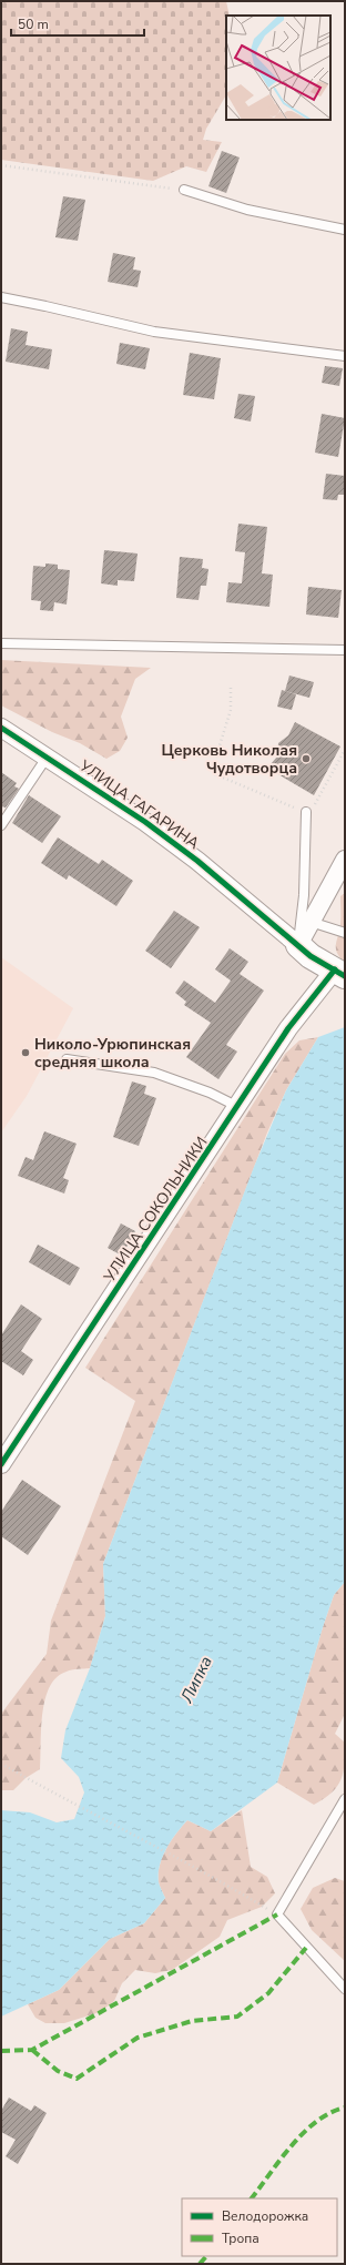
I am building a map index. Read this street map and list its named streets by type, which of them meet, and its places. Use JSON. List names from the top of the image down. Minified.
{"streets":{"street":["УЛИЦА ГАГАРИНА","УЛИЦА СОКОЛЬНИКИ"]},"water":["Липка"],"places":["Церковь Николая Чудотворца","Николо-Урюпинская средняя школа"],"legend":["Велодорожка","Тропа"],"scale_bar":"50 m"}
